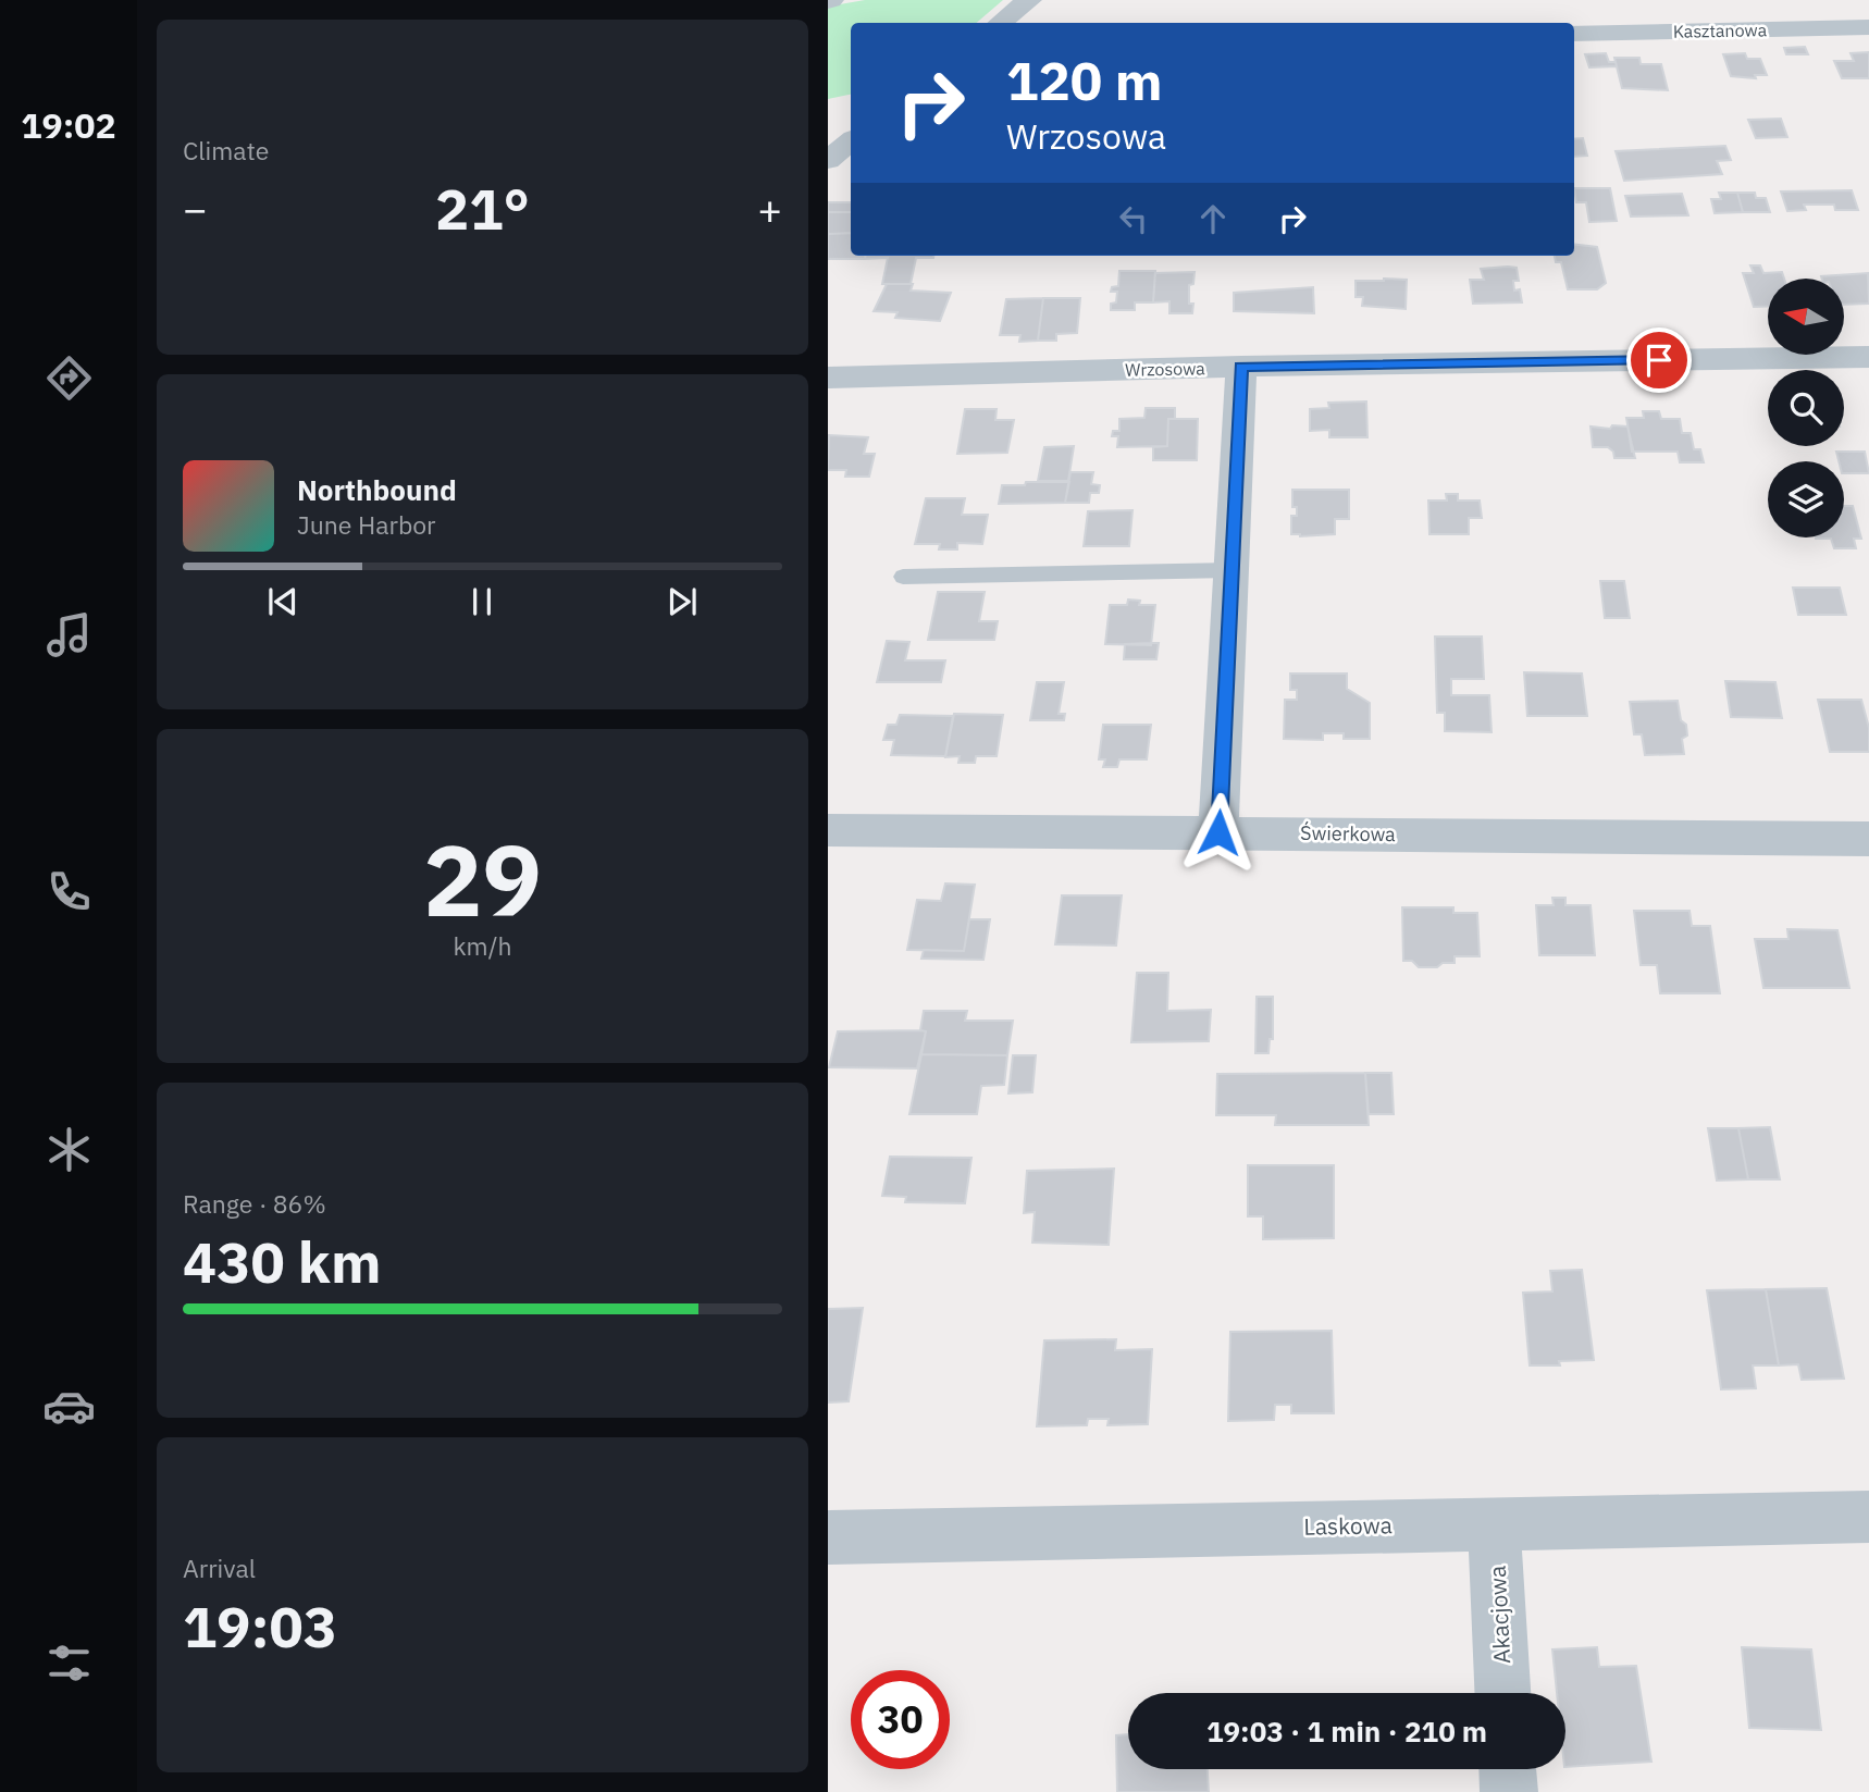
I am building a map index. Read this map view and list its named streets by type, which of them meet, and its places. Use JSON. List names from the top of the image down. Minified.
{"streets":{"street":["Kasztanowa","Wrzosowa","Świerkowa","Laskowa","Akacjowa"]},"crossings":[["Laskowa","Akacjowa"]],"north":"left","page":{"tabs":"19:02","tile":["Climate",["29","km/h"],["Range · 86%","430 km"],["Arrival","19:03"]],"turn":["120 m","Wrzosowa"],"heat":["−","21°","+"],"song":["Northbound","June Harbor"],"limit":"30","trip":"19:03 · 1 min · 210 m"}}
